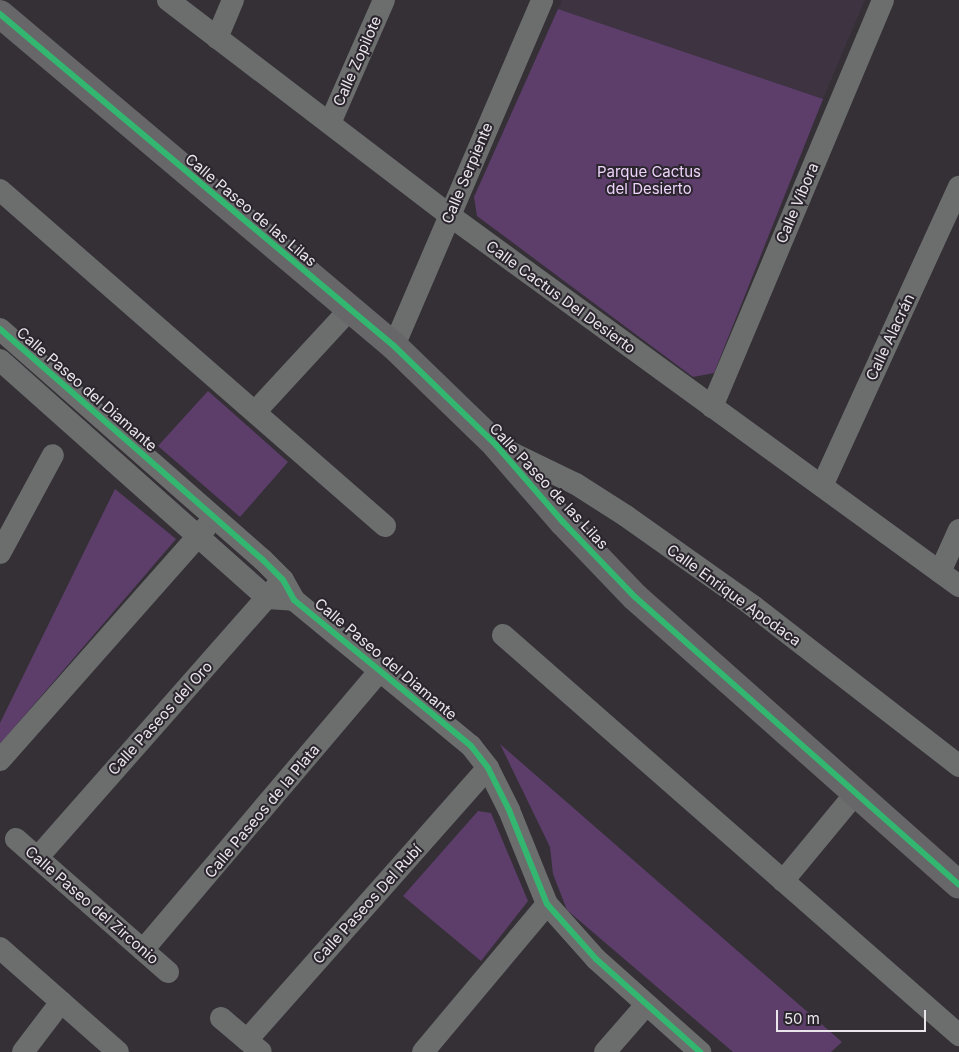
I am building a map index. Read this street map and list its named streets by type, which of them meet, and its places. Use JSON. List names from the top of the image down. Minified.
{"streets":{"street":["Calle Zopilote","Calle Serpiente","Calle Víbora","Calle Paseo de las Lilas","Calle Cactus Del Desierto","Calle Alacrán","Calle Paseo del Diamante","Calle Enrique Apodaca","Calle Paseos del Oro","Calle Paseos de la Plata","Calle Paseos Del Rubí","Calle Paseo del Zirconio"]},"crossings":[["Calle Zopilote","Calle Cactus Del Desierto"],["Calle Serpiente","Calle Paseo de las Lilas"],["Calle Serpiente","Calle Cactus Del Desierto"],["Calle Víbora","Calle Cactus Del Desierto"],["Calle Paseo de las Lilas","Calle Enrique Apodaca"],["Calle Cactus Del Desierto","Calle Alacrán"],["Calle Paseo del Diamante","Calle Paseos del Oro"],["Calle Paseo del Diamante","Calle Paseos de la Plata"],["Calle Paseo del Diamante","Calle Paseos Del Rubí"],["Calle Paseos del Oro","Calle Paseo del Zirconio"],["Calle Paseos de la Plata","Calle Paseo del Zirconio"]],"parks":["Parque Cactus del Desierto"],"scale_bar":"50 m"}
